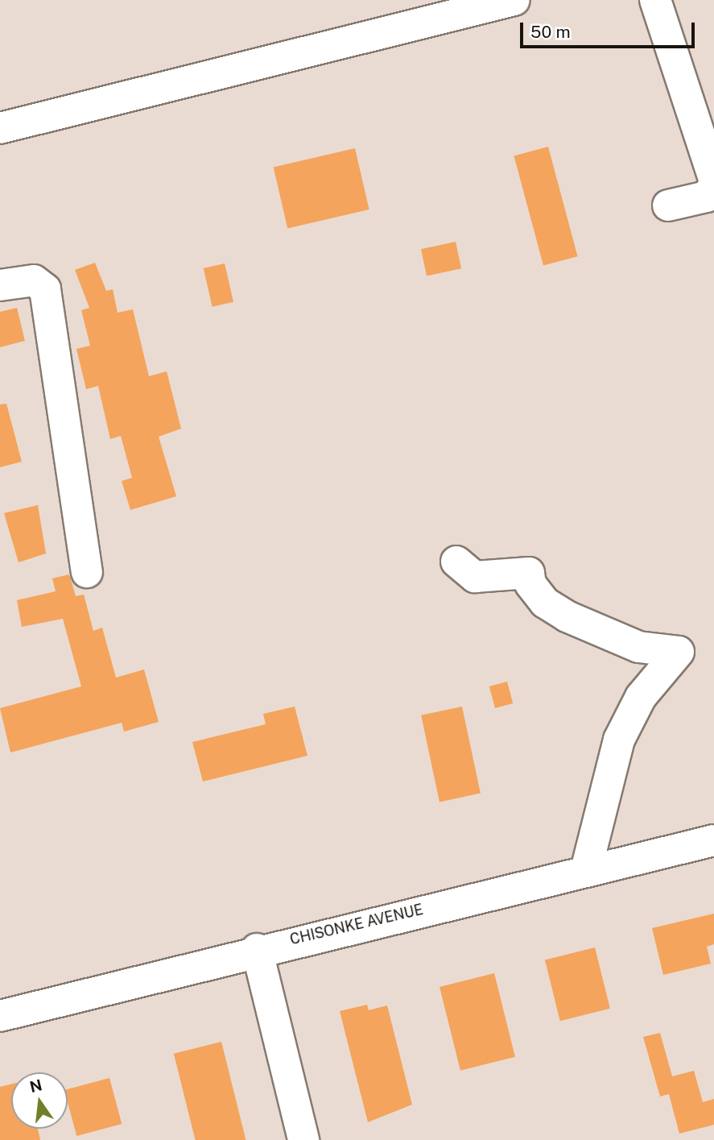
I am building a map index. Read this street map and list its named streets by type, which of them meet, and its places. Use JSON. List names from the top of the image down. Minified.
{"streets":{"street":["CHISONKE AVENUE"]},"scale_bar":"50 m","north":"top"}
